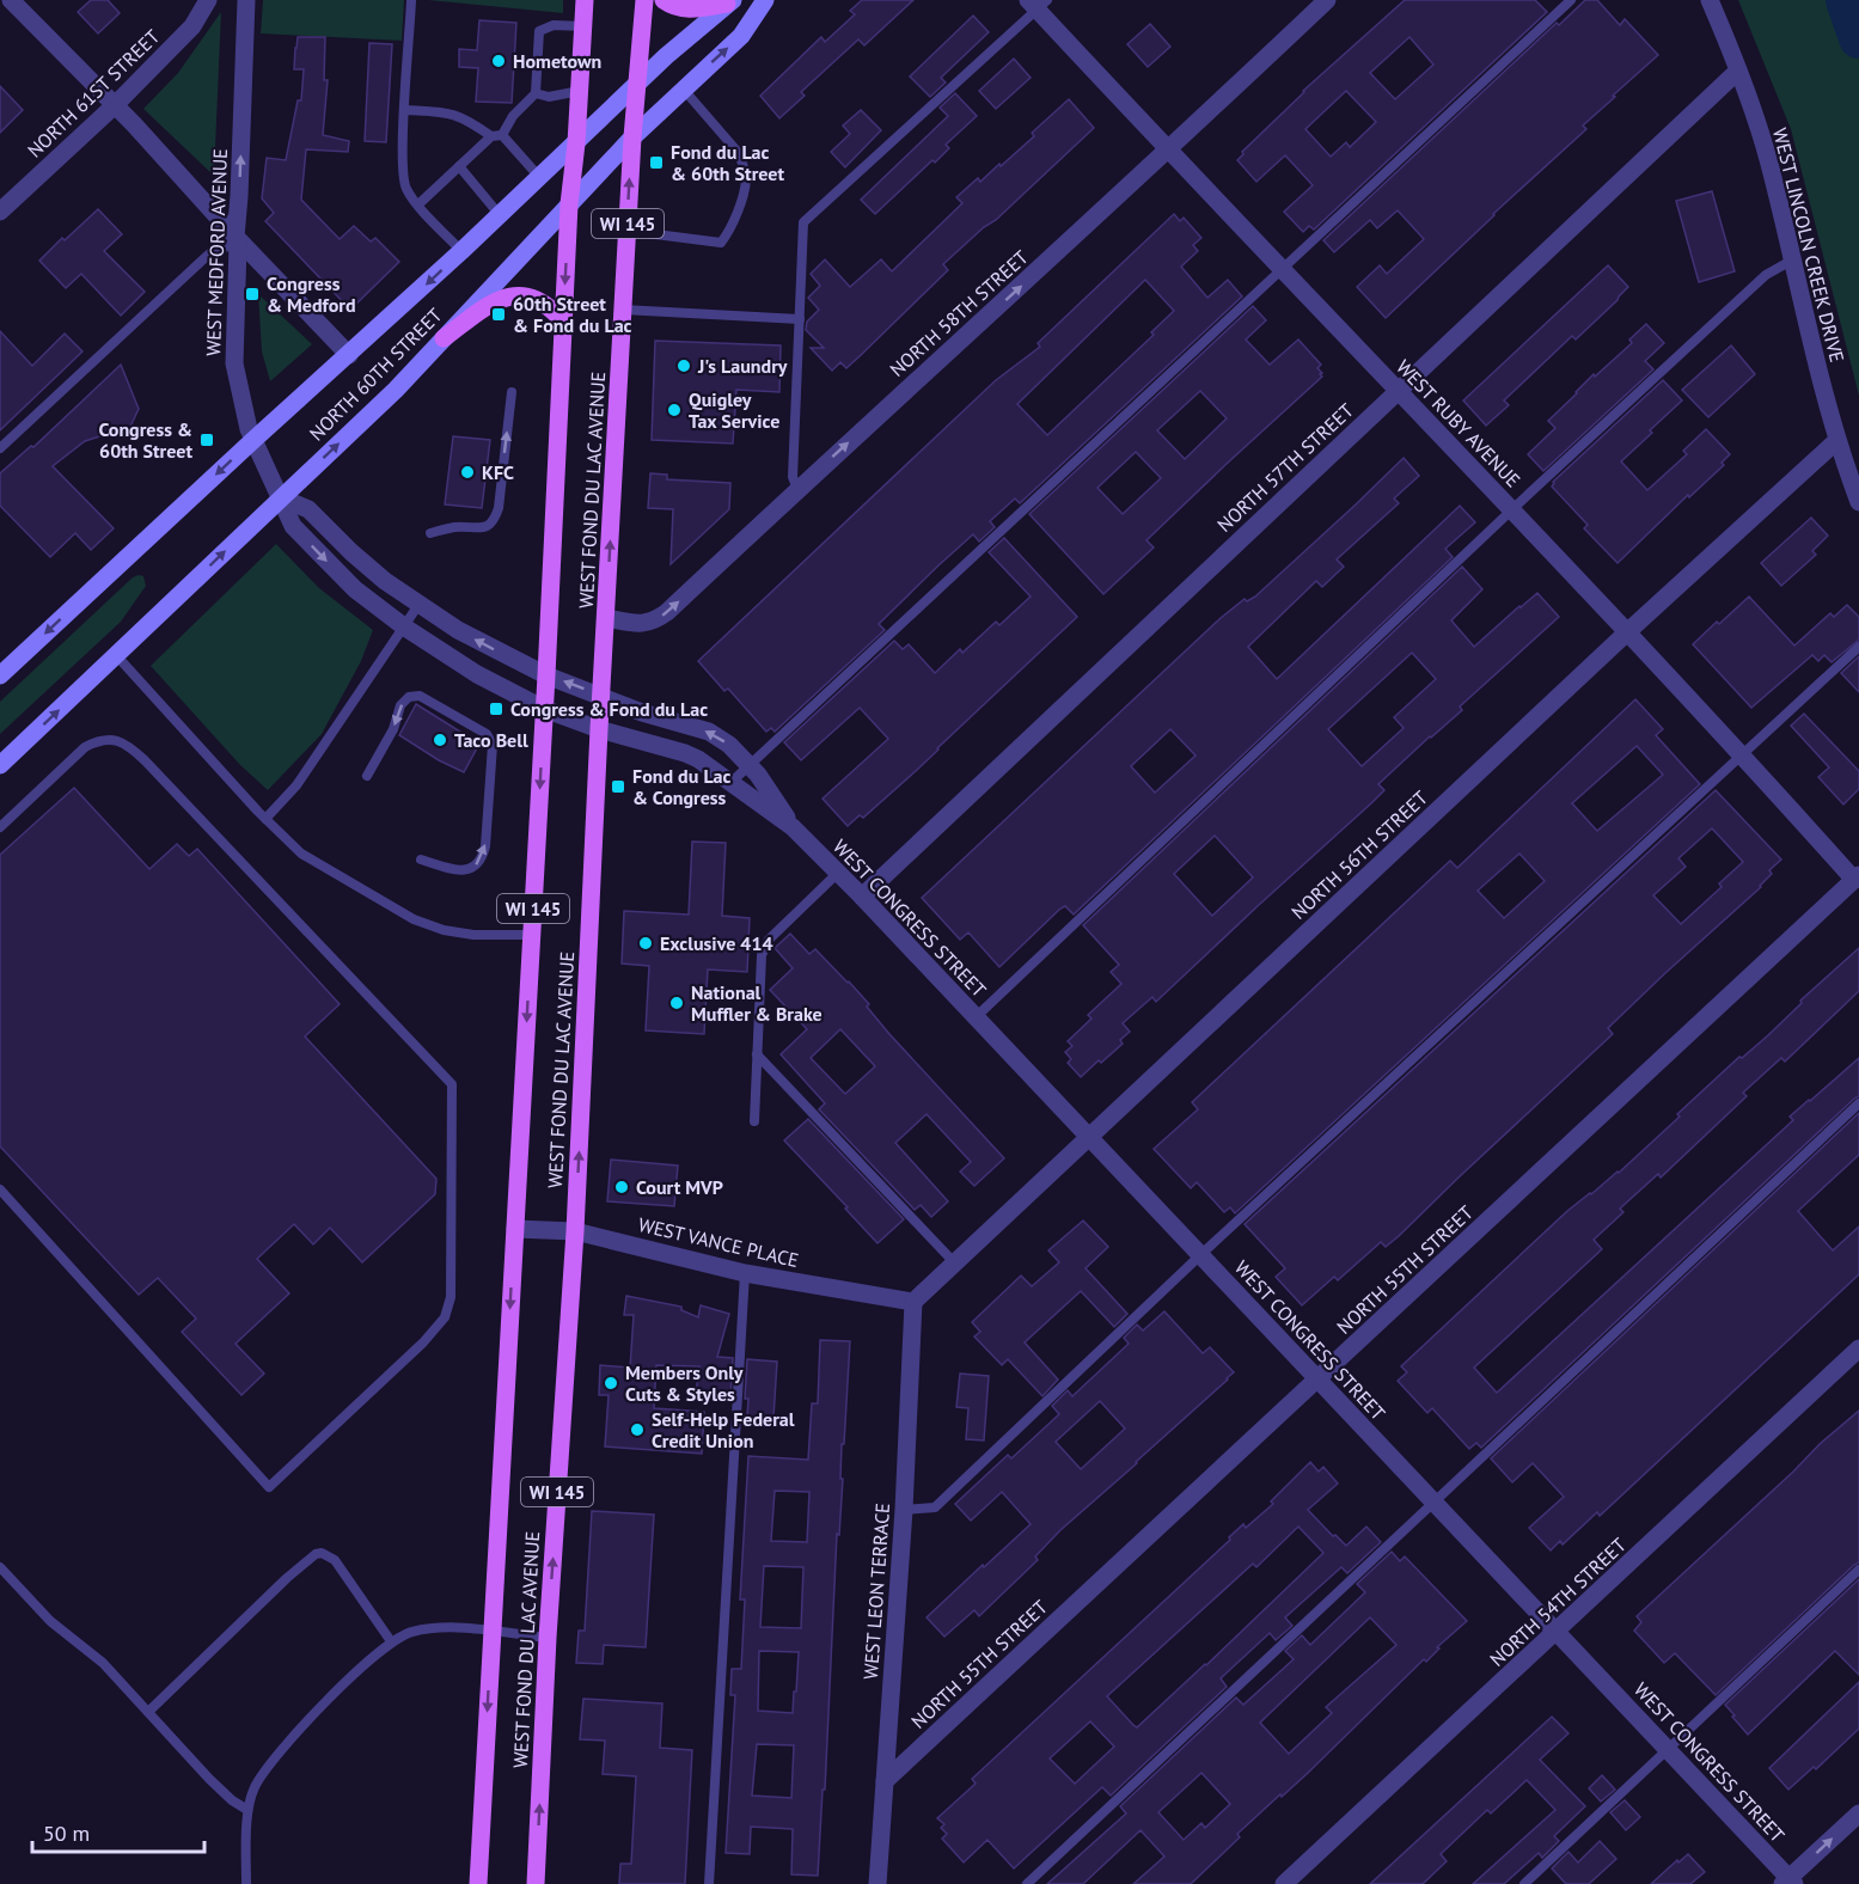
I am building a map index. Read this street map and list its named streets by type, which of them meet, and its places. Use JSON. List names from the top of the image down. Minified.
{"streets":{"main road":["WI 145","NORTH 60TH STREET","WEST FOND DU LAC AVENUE"],"street":["NORTH 61ST STREET","WEST LINCOLN CREEK DRIVE","WEST MEDFORD AVENUE","NORTH 58TH STREET","WEST RUBY AVENUE","NORTH 57TH STREET","NORTH 56TH STREET","WEST CONGRESS STREET","WEST VANCE PLACE","NORTH 55TH STREET","WEST LEON TERRACE","NORTH 54TH STREET"]},"crossings":[["WEST LINCOLN CREEK DRIVE","NORTH 57TH STREET"],["WEST LINCOLN CREEK DRIVE","NORTH 56TH STREET"],["WEST MEDFORD AVENUE","NORTH 60TH STREET"],["WEST MEDFORD AVENUE","WEST CONGRESS STREET"],["NORTH 58TH STREET","WEST RUBY AVENUE"],["NORTH 58TH STREET","WEST FOND DU LAC AVENUE"],["NORTH 60TH STREET","WEST FOND DU LAC AVENUE"],["NORTH 60TH STREET","WEST CONGRESS STREET"],["WEST RUBY AVENUE","NORTH 57TH STREET"],["WEST RUBY AVENUE","NORTH 56TH STREET"],["WEST RUBY AVENUE","NORTH 55TH STREET"],["NORTH 57TH STREET","WEST CONGRESS STREET"],["WEST FOND DU LAC AVENUE","WEST CONGRESS STREET"],["WEST FOND DU LAC AVENUE","WEST VANCE PLACE"],["NORTH 56TH STREET","WEST CONGRESS STREET"],["NORTH 56TH STREET","WEST VANCE PLACE"],["NORTH 56TH STREET","WEST LEON TERRACE"],["WEST CONGRESS STREET","NORTH 55TH STREET"],["WEST CONGRESS STREET","NORTH 54TH STREET"],["WEST VANCE PLACE","WEST LEON TERRACE"],["NORTH 55TH STREET","WEST LEON TERRACE"]],"one_way":["WEST MEDFORD AVENUE","NORTH 58TH STREET"],"places":{"other":["Hometown","J's Laundry","Quigley Tax Service","KFC","Taco Bell","Exclusive 414","National Muffler & Brake","Court MVP","Members Only Cuts & Styles","Self-Help Federal Credit Union"],"transit":["Fond du Lac & 60th Street","Congress & Medford","60th Street & Fond du Lac","Congress & 60th Street","Congress & Fond du Lac","Fond du Lac & Congress"]},"scale_bar":"50 m"}
